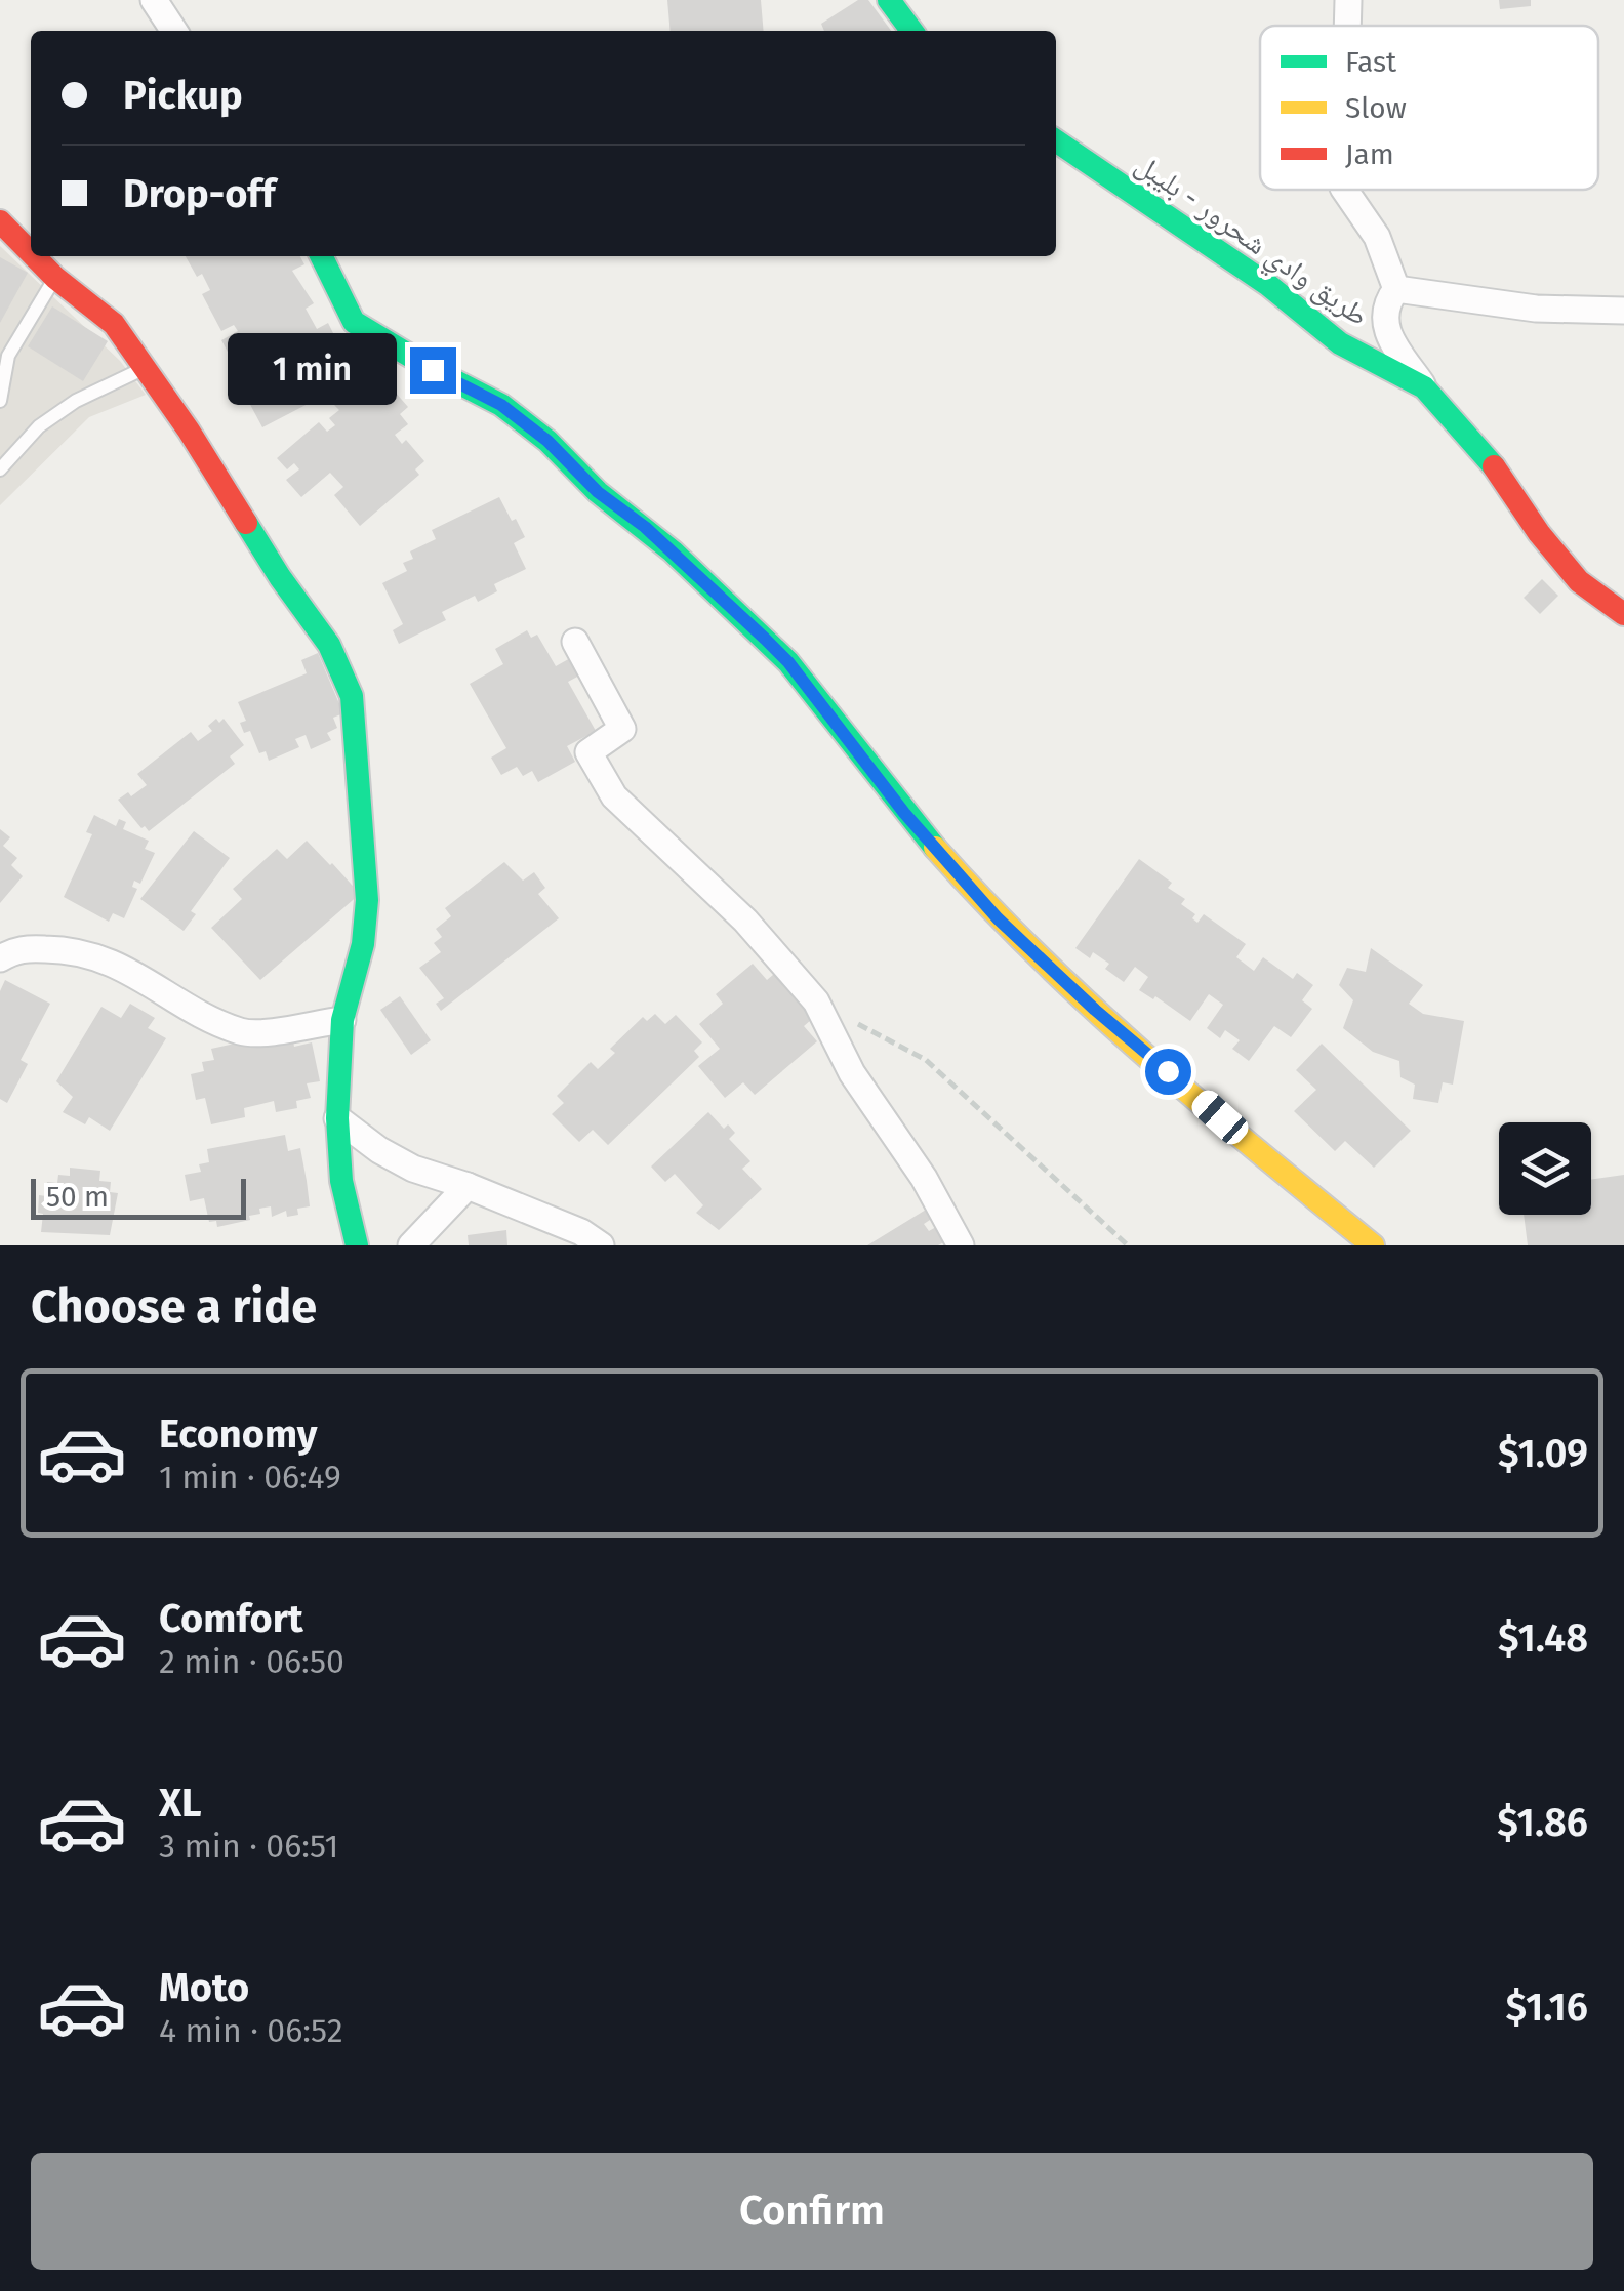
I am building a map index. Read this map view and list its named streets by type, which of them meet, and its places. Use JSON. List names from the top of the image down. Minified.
{"streets":{"street":["طريق وادي شحرور - بليبل"]},"legend":["Fast","Slow","Jam"],"scale_bar":"50 m","page":{"banner":["Pickup","Drop-off"],"bubble":"1 min","scale":"50 m","heading":"Choose a ride","list":[{"name":"Economy","note":"1 min · 06:49","value":"$1.09"},{"name":"Comfort","note":"2 min · 06:50","value":"$1.48"},{"name":"XL","note":"3 min · 06:51","value":"$1.86"},{"name":"Moto","note":"4 min · 06:52","value":"$1.16"}],"buttons":"Confirm"}}
